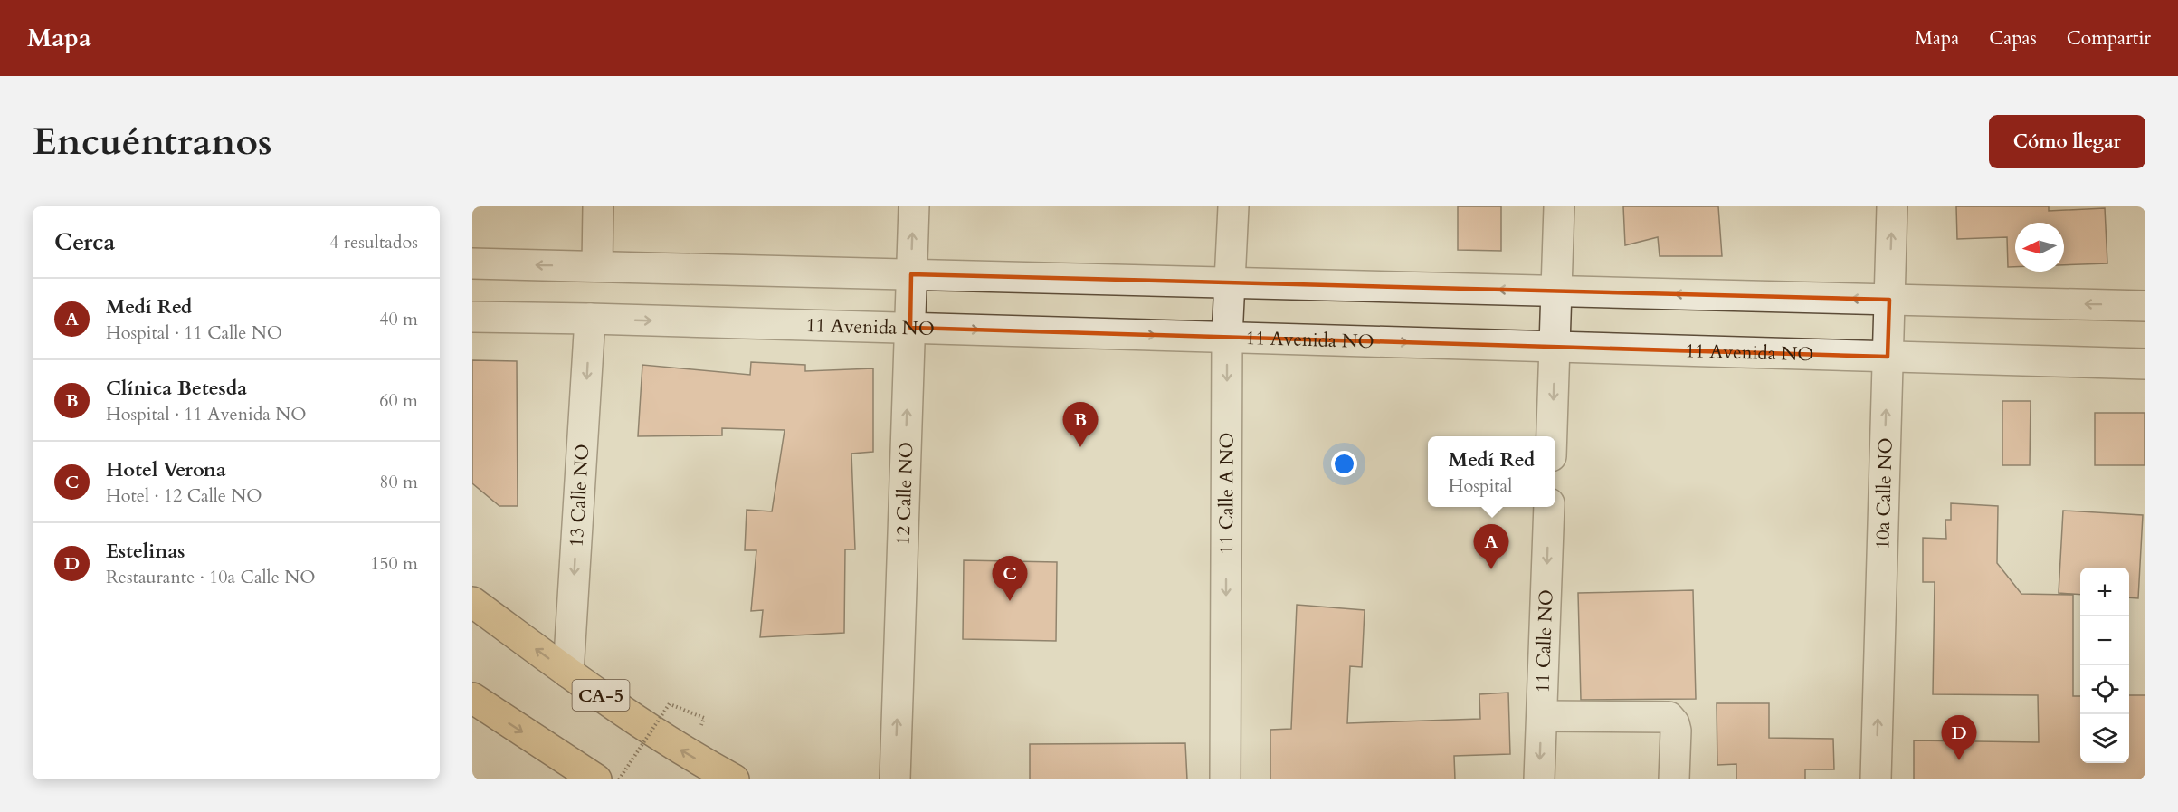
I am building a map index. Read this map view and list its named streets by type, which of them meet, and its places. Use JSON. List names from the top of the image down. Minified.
{"streets":{"highway":["CA-5"],"street":["11 Avenida NO","11 Calle A NO","12 Calle NO","10a Calle NO","13 Calle NO","11 Calle NO"]},"crossings":[["11 Avenida NO","11 Calle A NO"],["11 Avenida NO","12 Calle NO"],["11 Avenida NO","10a Calle NO"],["11 Avenida NO","13 Calle NO"],["13 Calle NO","CA-5"]],"one_way":["11 Calle A NO","12 Calle NO","10a Calle NO","13 Calle NO","11 Calle NO"],"north":"left","page":{"header":"Mapa","nav":["Mapa","Capas","Compartir"],"buttons":"Cómo llegar","title":"Encuéntranos","heading":["Cerca","4 resultados"],"list":[{"mark":"A","name":"Medí Red","note":"Hospital · 11 Calle NO","value":"40 m"},{"mark":"B","name":"Clínica Betesda","note":"Hospital · 11 Avenida NO","value":"60 m"},{"mark":"C","name":"Hotel Verona","note":"Hotel · 12 Calle NO","value":"80 m"},{"mark":"D","name":"Estelinas","note":"Restaurante · 10a Calle NO","value":"150 m"}],"pins":["B","A","C","D"],"popup":["Medí Red","Hospital"],"map_buttons":["+","−"]}}
